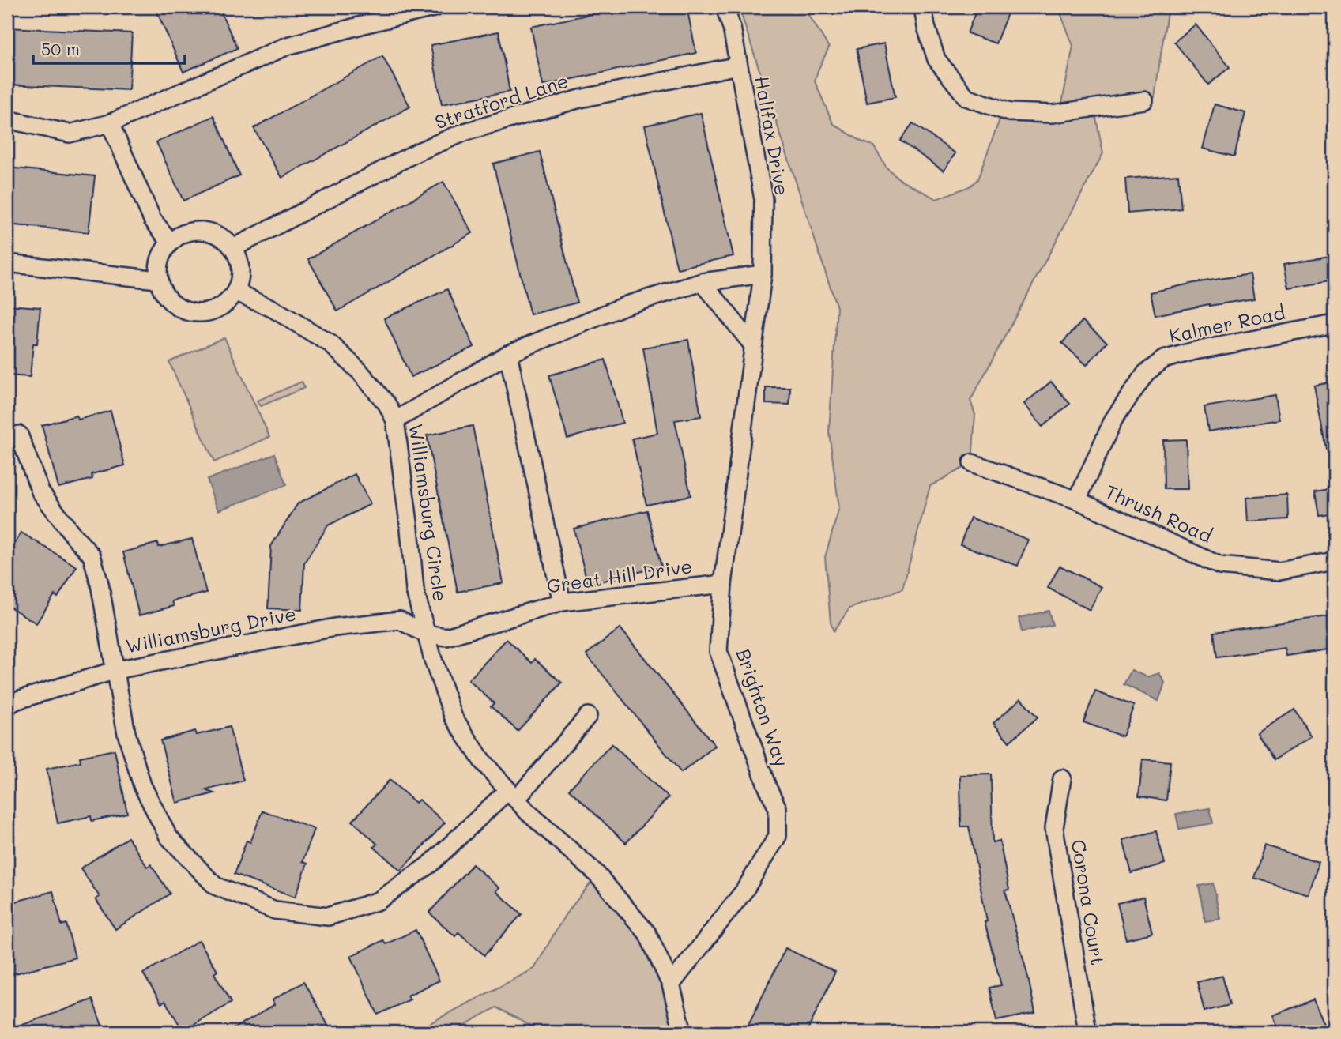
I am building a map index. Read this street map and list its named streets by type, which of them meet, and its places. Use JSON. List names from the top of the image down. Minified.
{"streets":{"street":["Stratford Lane","Halifax Drive","Kalmer Road","Williamsburg Circle","Thrush Road","Great Hill Drive","Williamsburg Drive","Brighton Way","Corona Court"]},"crossings":[["Stratford Lane","Halifax Drive"],["Stratford Lane","Williamsburg Circle"],["Halifax Drive","Brighton Way"],["Kalmer Road","Thrush Road"],["Williamsburg Circle","Great Hill Drive"],["Williamsburg Circle","Williamsburg Drive"],["Williamsburg Circle","Brighton Way"],["Great Hill Drive","Williamsburg Drive"],["Great Hill Drive","Brighton Way"]],"scale_bar":"50 m"}
